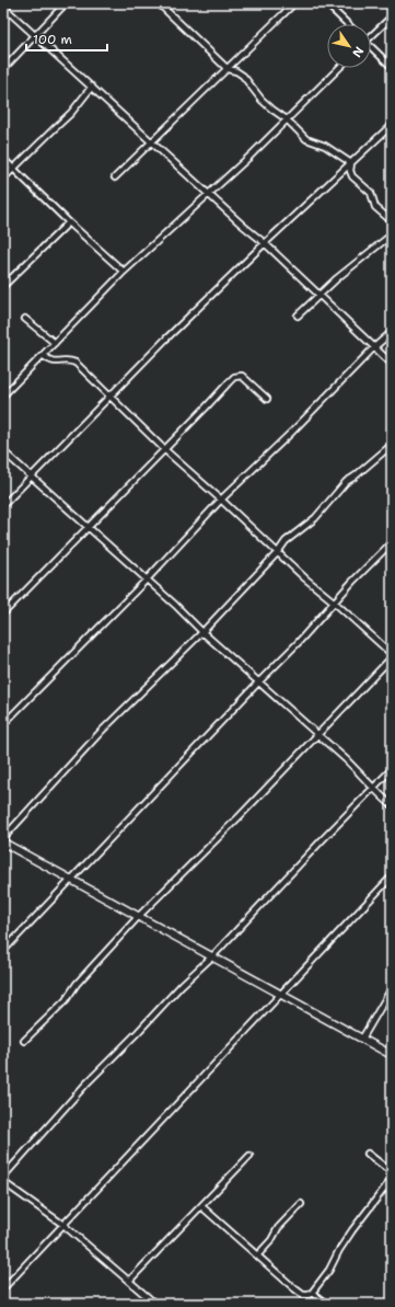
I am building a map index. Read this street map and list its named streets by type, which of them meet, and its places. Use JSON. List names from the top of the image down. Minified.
{"scale_bar":"100 m","north":"bottom right"}
